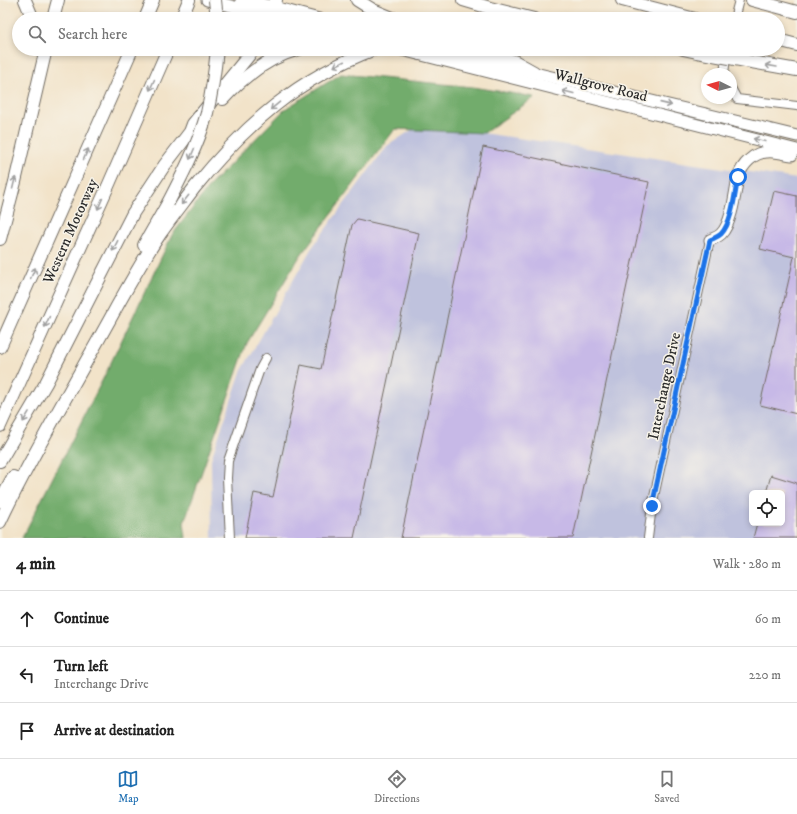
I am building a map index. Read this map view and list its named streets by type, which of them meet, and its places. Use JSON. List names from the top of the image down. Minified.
{"streets":{"highway":["Western Motorway"],"main road":["Wallgrove Road"],"street":["Interchange Drive"]},"north":"left","page":{"search":"Search here","heading":["4 min","Walk · 280 m"],"list":[["Continue","60 m"],["Turn left","Interchange Drive","220 m"],"Arrive at destination"],"nav":["Map","Directions","Saved"]}}
